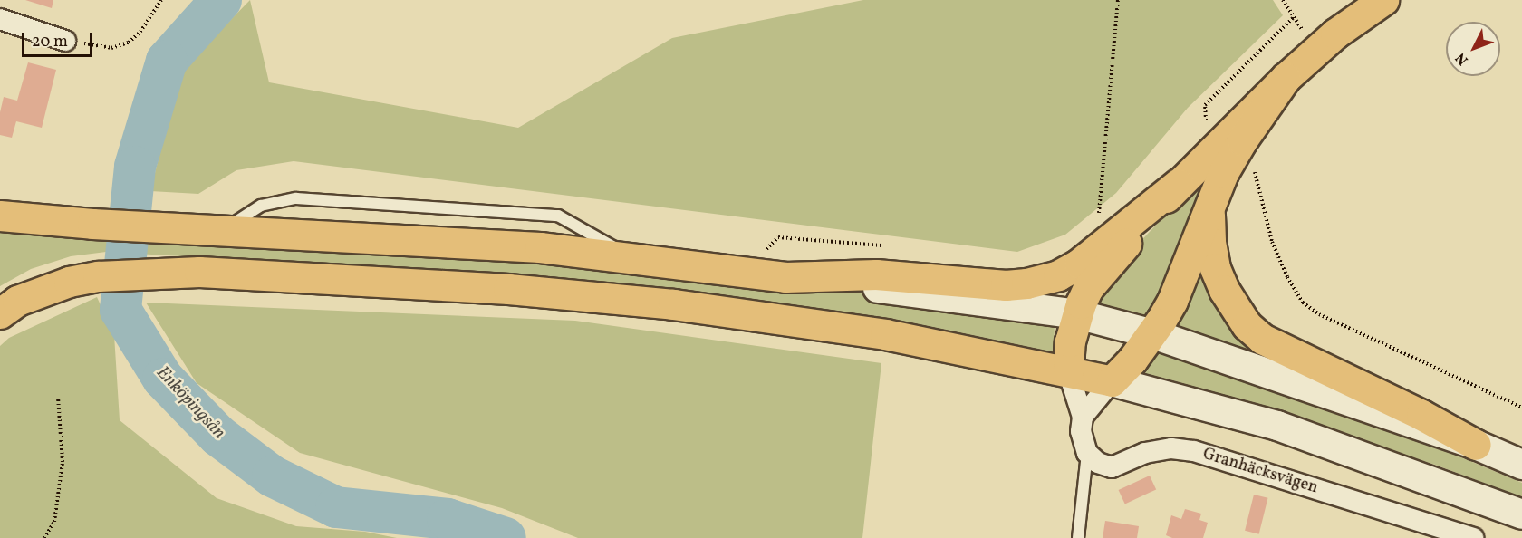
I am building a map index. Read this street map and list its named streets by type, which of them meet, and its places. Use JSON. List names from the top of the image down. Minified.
{"streets":{"street":["Granhäcksvägen"]},"water":["Enköpingsån"],"scale_bar":"20 m","north":"bottom left"}
